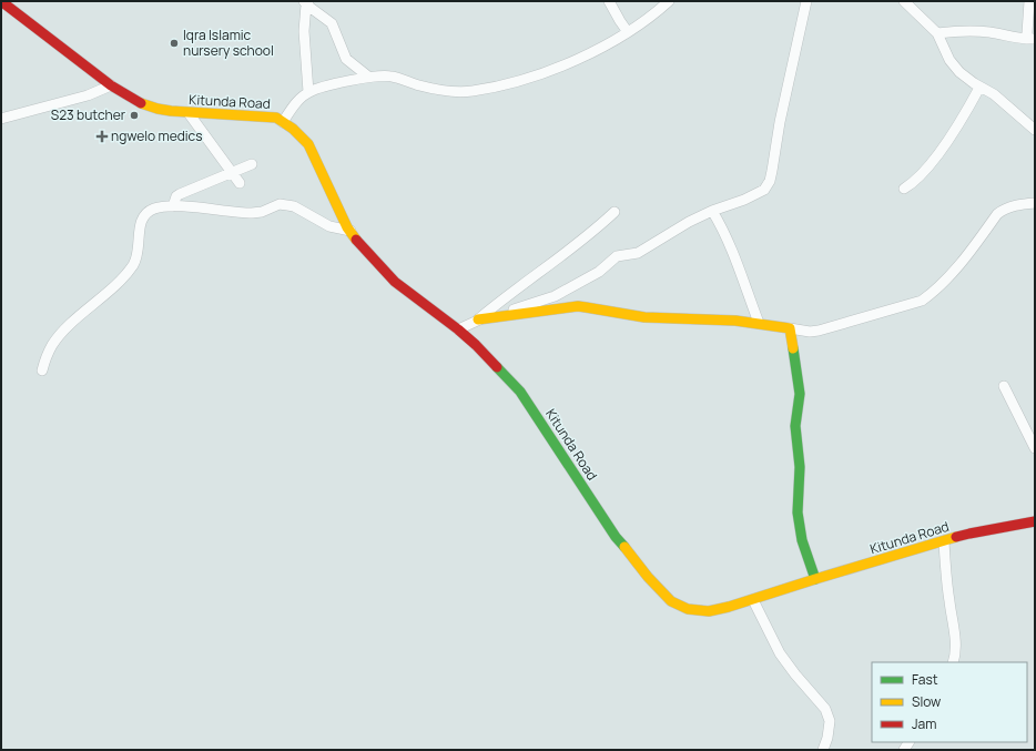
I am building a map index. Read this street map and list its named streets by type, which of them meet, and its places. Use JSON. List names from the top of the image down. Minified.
{"streets":{"street":["Kitunda Road"]},"places":{"other":["Iqra Islamic nursery school","S23 butcher"],"health":["ngwelo medics"]},"legend":["Fast","Slow","Jam"]}
